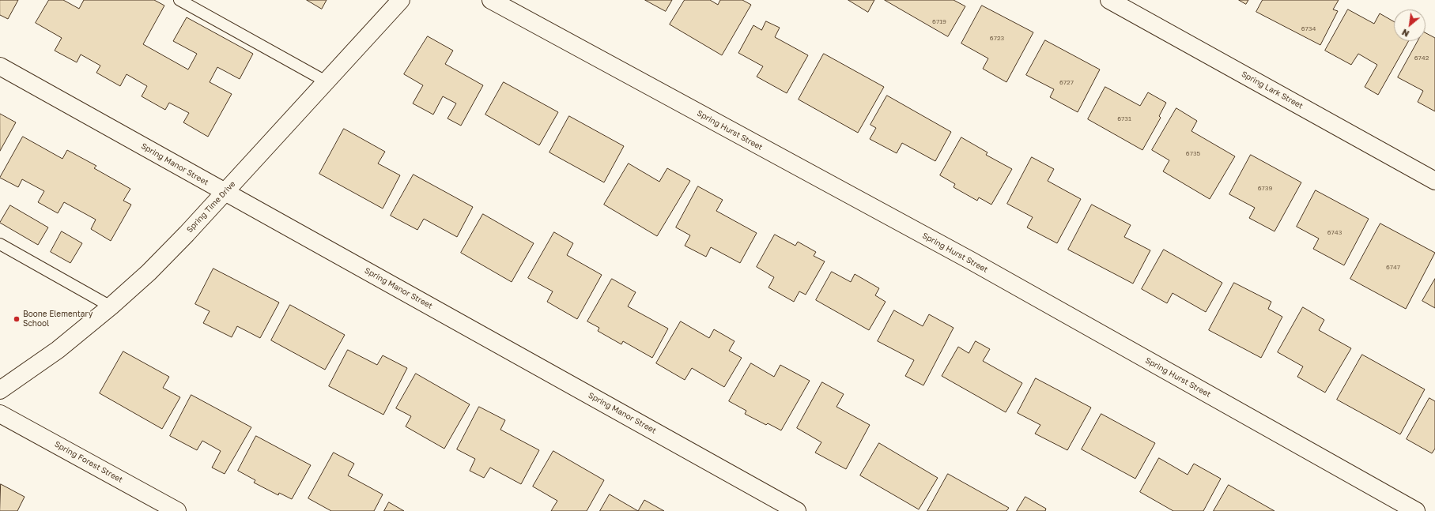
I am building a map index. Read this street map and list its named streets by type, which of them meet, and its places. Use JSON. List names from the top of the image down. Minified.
{"streets":{"street":["Spring Lark Street","Spring Hurst Street","Spring Manor Street","Spring Time Drive","Spring Forest Street"]},"crossings":[["Spring Manor Street","Spring Time Drive"]],"places":["Boone Elementary School"],"house_numbers":["6719","6734","6723","6742","6727","6731","6735","6739","6743","6747"],"north":"bottom left"}
